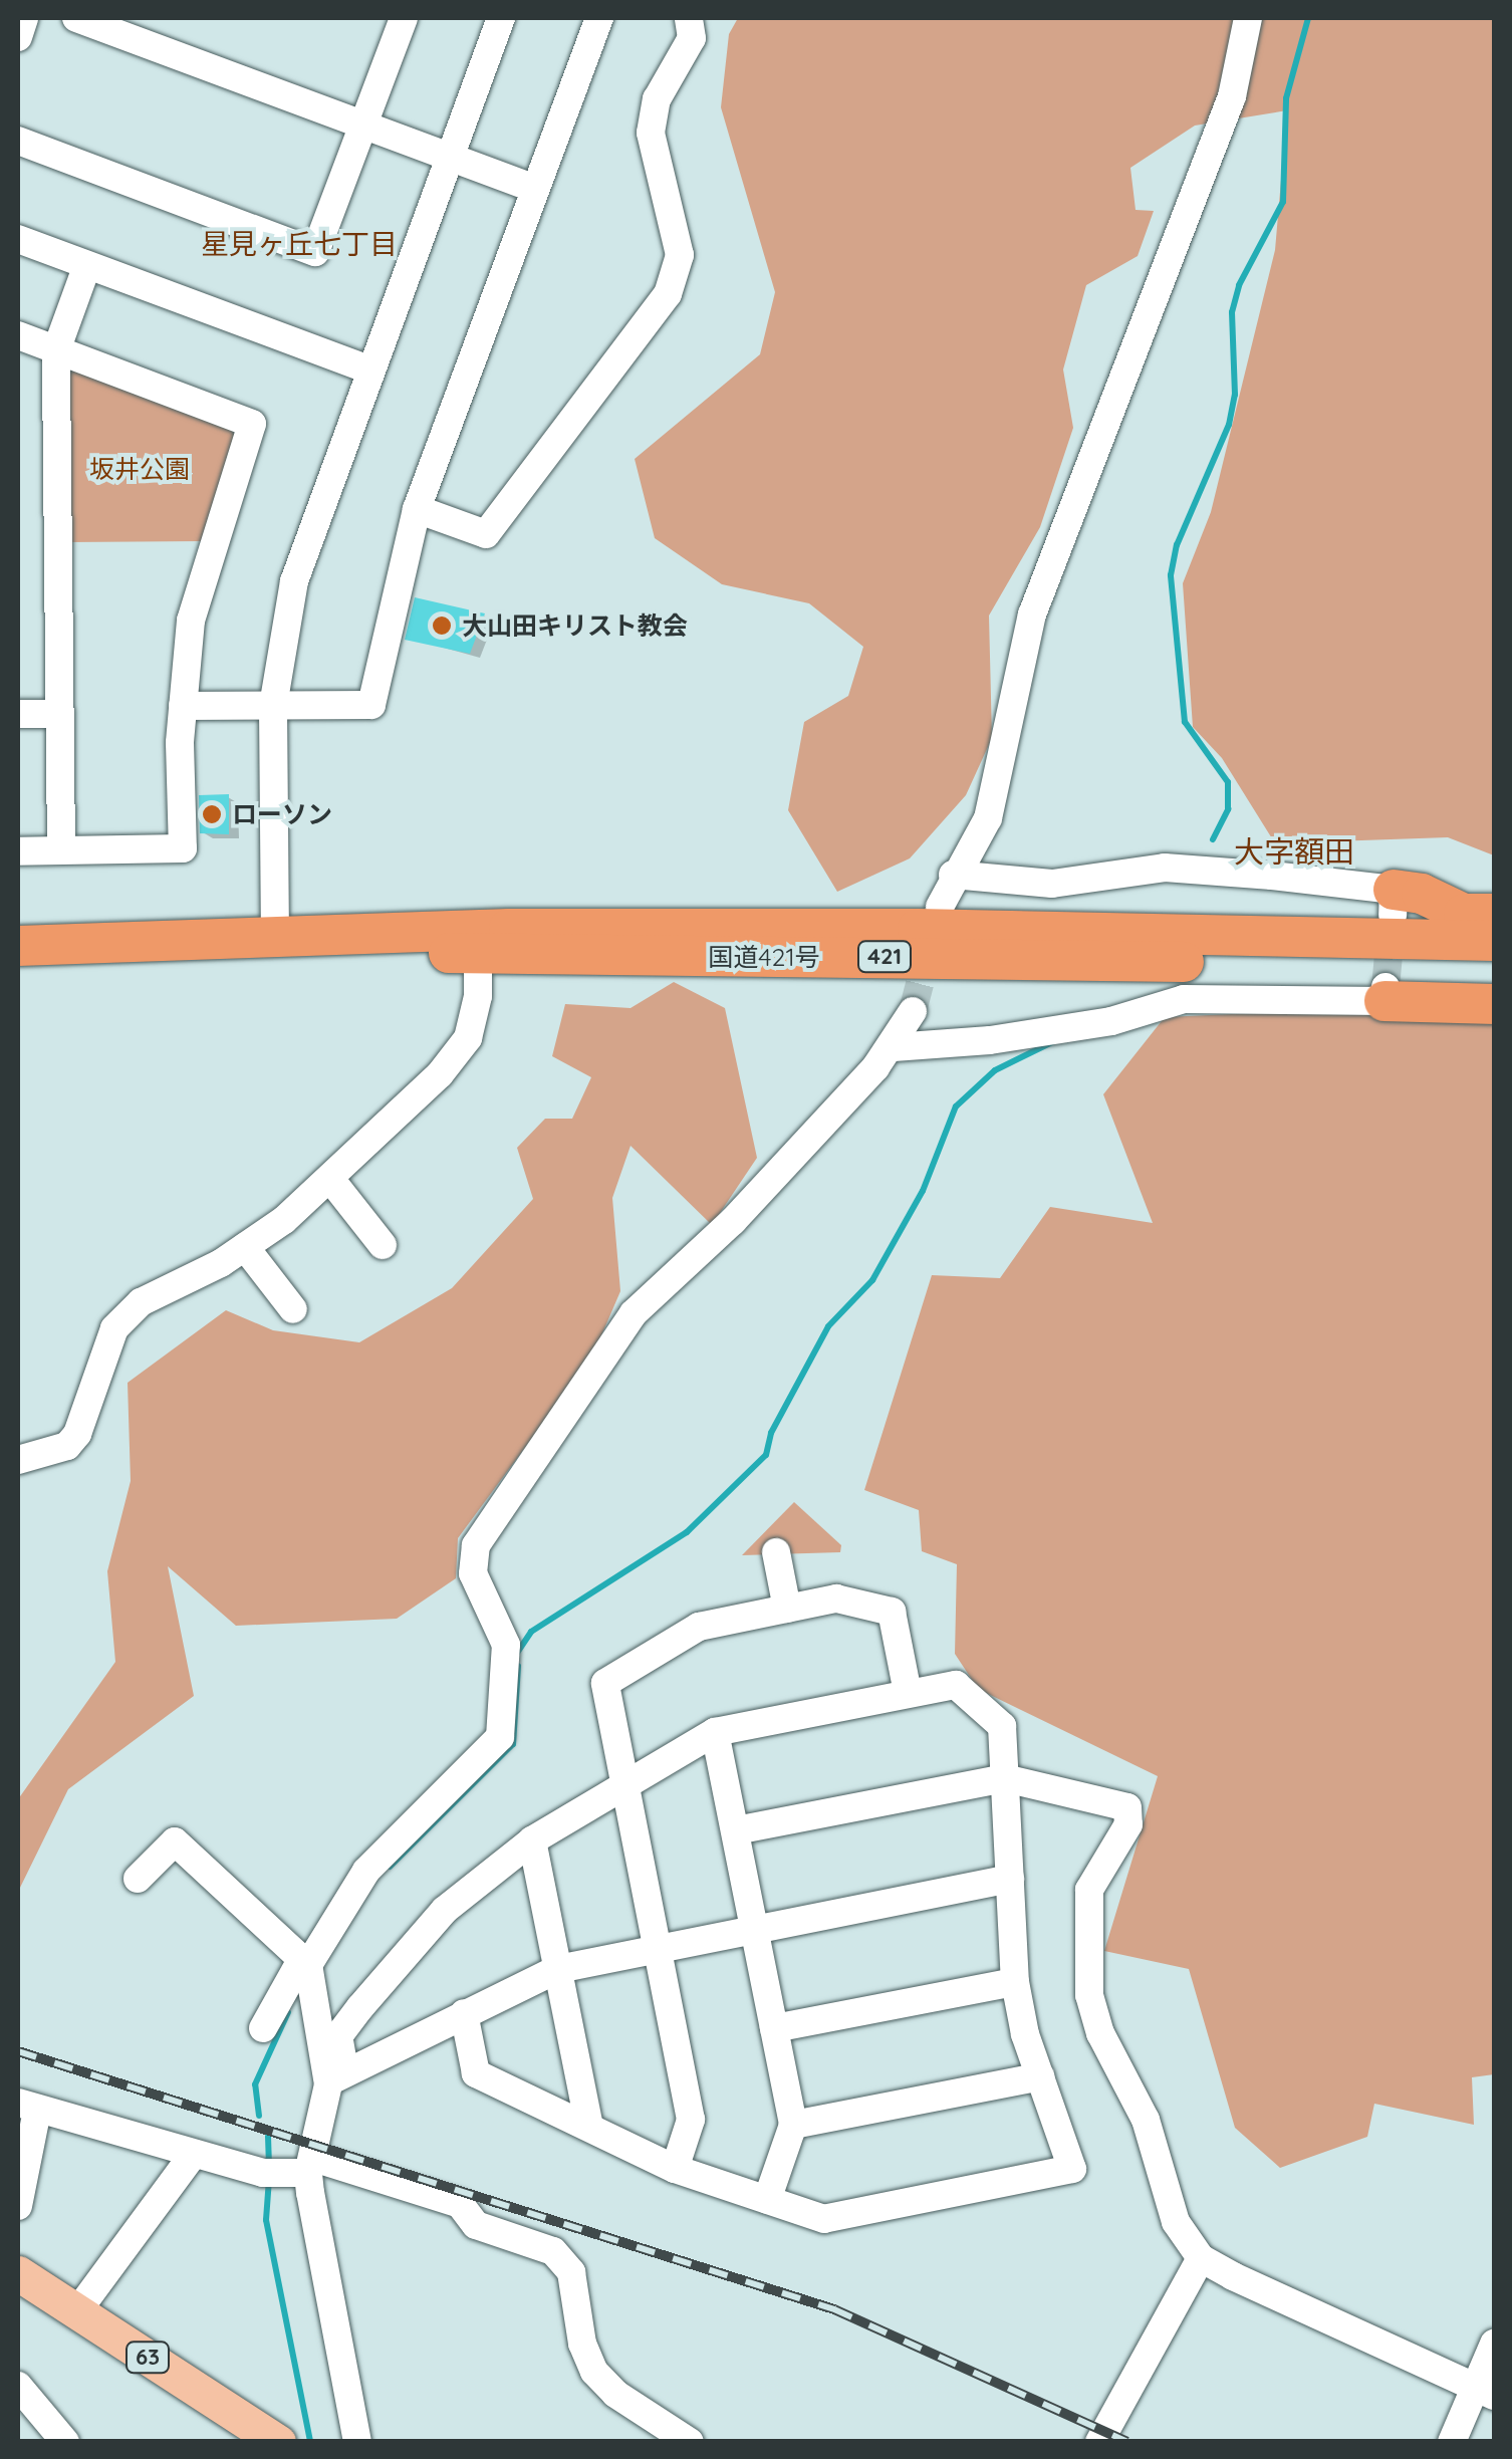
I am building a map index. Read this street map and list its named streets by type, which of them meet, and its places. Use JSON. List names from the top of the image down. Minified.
{"streets":{"highway":["国道421号","421"],"main road":["63"]},"districts":["星見ヶ丘七丁目","大字額田"],"parks":["坂井公園"],"places":["大山田キリスト教会","ローソン"]}
